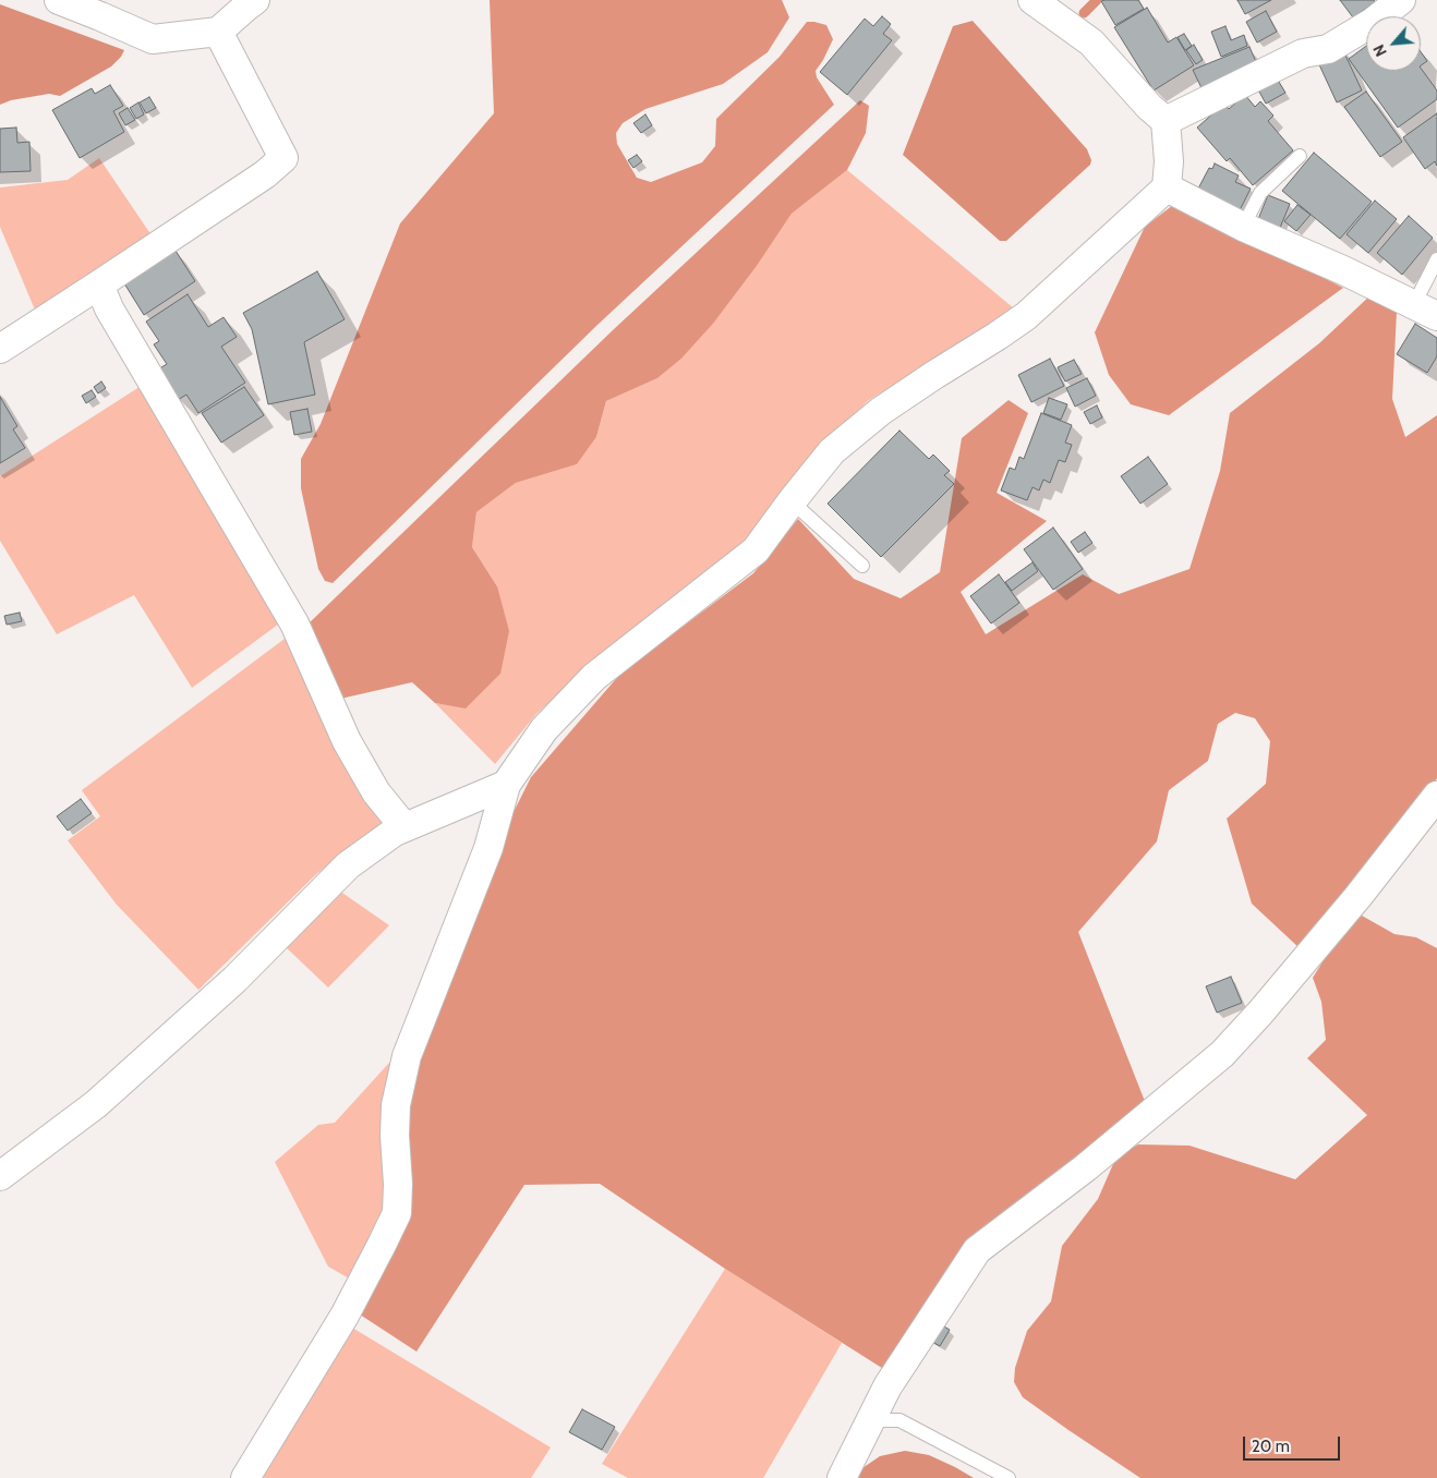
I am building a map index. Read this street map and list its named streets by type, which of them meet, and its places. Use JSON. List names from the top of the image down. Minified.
{"scale_bar":"20 m","north":"bottom left"}
